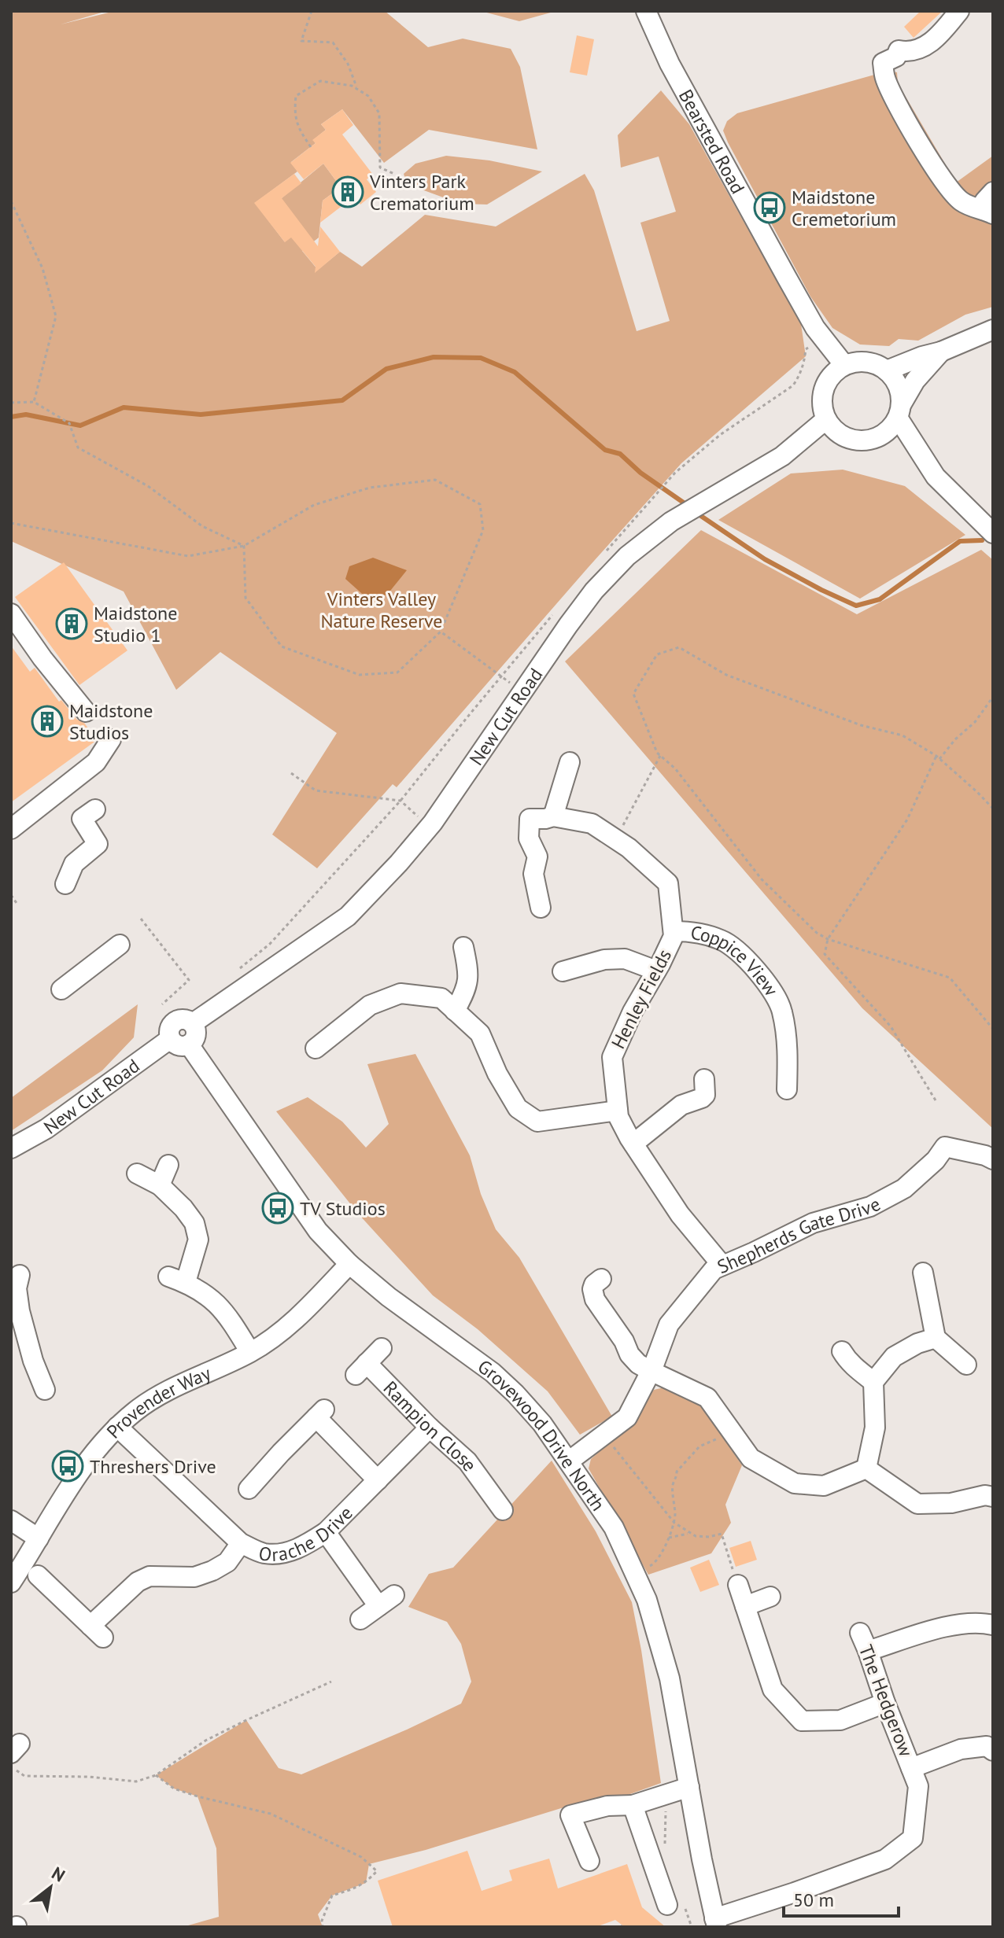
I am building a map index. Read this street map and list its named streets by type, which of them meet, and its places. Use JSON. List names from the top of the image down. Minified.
{"streets":{"street":["Bearsted Road","New Cut Road","Coppice View","Henley Fields","Shepherds Gate Drive","Provender Way","Rampion Close","Grovewood Drive North","Orache Drive","The Hedgerow"]},"crossings":[["Bearsted Road","New Cut Road"],["New Cut Road","Grovewood Drive North"],["Coppice View","Henley Fields"],["Henley Fields","Shepherds Gate Drive"],["Shepherds Gate Drive","Grovewood Drive North"],["Provender Way","Grovewood Drive North"],["Provender Way","Orache Drive"],["Rampion Close","Orache Drive"],["Grovewood Drive North","The Hedgerow"]],"parks":["Vinters Valley Nature Reserve"],"places":{"building":["Vinters Park Crematorium","Maidstone Studio 1","Maidstone Studios"],"bus stop":["Maidstone Cremetorium","TV Studios","Threshers Drive"]},"scale_bar":"50 m","north":"top right"}
